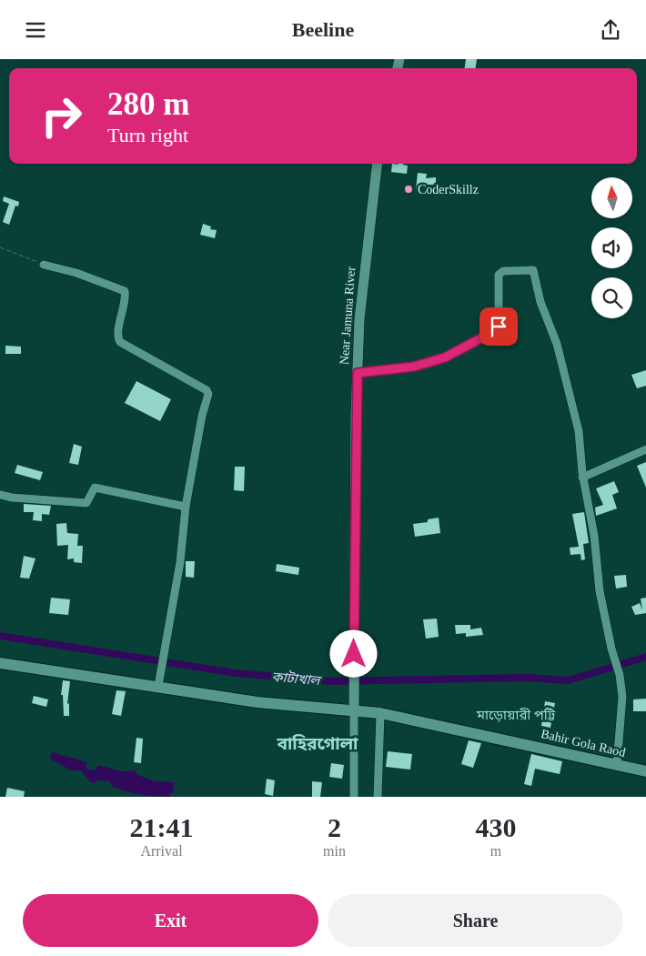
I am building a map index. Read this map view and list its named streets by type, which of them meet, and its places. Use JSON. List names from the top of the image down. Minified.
{"streets":{"main road":["Bahir Gola Raod"],"street":["Near Jamuna River"]},"crossings":[["Near Jamuna River","Bahir Gola Raod"]],"districts":["মাড়োয়ারী পট্টি","বাহিরগোলা"],"water":["কাটাখাল"],"places":["CoderSkillz"],"north":"top","page":{"header":"Beeline","turn":["280 m","Turn right"],"eta":["21:41","Arrival","2","min","430","m"],"buttons":["Exit","Share"]}}
